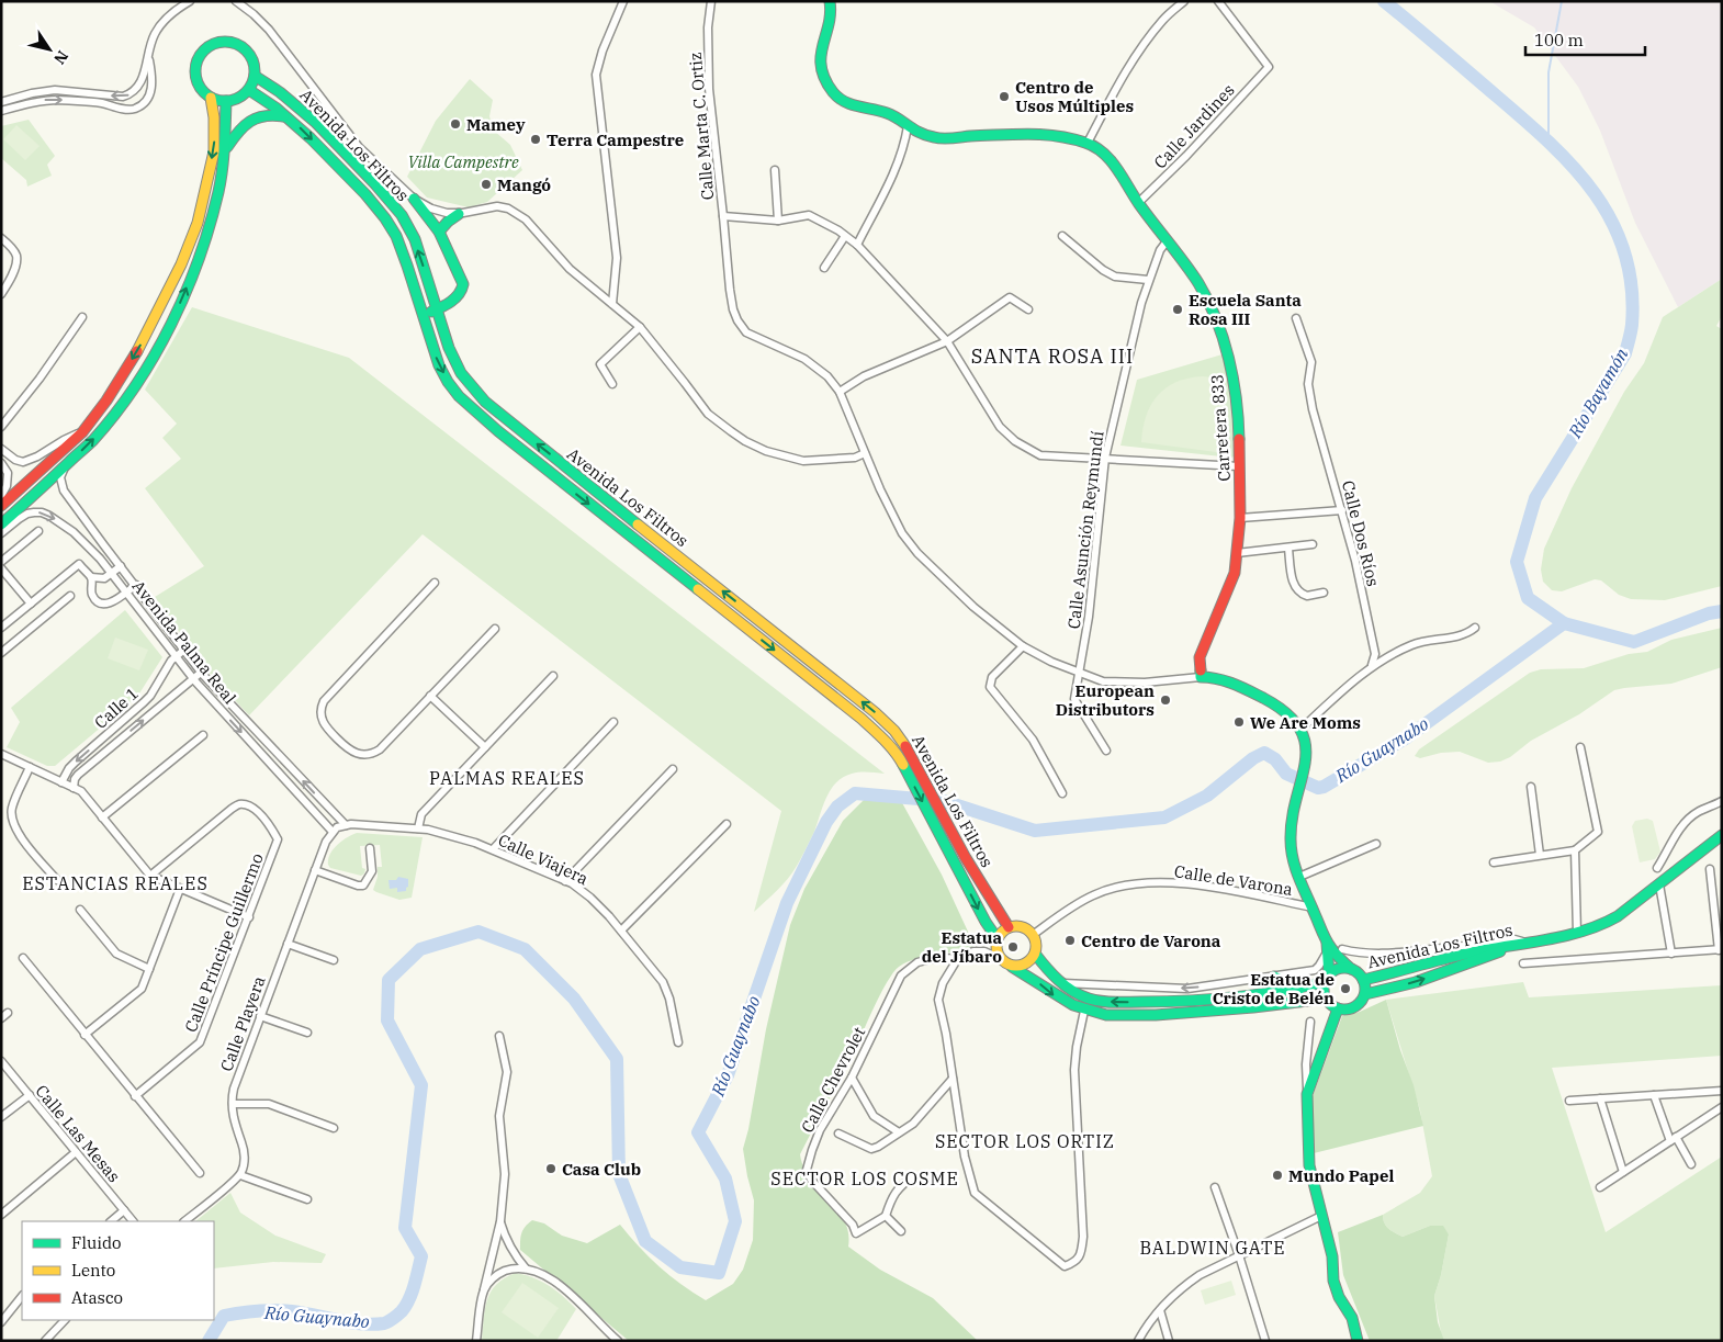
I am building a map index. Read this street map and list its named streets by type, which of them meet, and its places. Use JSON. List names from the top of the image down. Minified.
{"streets":{"main road":["Avenida Los Filtros","Carretera 833"],"street":["Calle Marta C. Ortiz","Calle Jardines","Calle Asunción Reymundí","Calle Dos Ríos","Avenida Palma Real","Calle 1","Calle Viajera","Calle de Varona","Calle Príncipe Guillermo","Calle Playera","Calle Chevrolet","Calle Las Mesas"]},"crossings":[["Calle Jardines","Carretera 833"],["Avenida Los Filtros","Calle de Varona"],["Avenida Los Filtros","Calle Chevrolet"],["Carretera 833","Calle Asunción Reymundí"],["Avenida Palma Real","Calle 1"],["Avenida Palma Real","Calle Viajera"],["Avenida Palma Real","Calle Playera"],["Calle de Varona","Calle Chevrolet"]],"districts":["SANTA ROSA III","PALMAS REALES","ESTANCIAS REALES","SECTOR LOS ORTIZ","SECTOR LOS COSME","BALDWIN GATE"],"water":["Río Bayamón","Río Guaynabo"],"parks":["Villa Campestre"],"places":["Centro de Usos Múltiples","Mamey","Terra Campestre","Mangó","Escuela Santa Rosa III","European Distributors","We Are Moms","Centro de Varona","Estatua del Jíbaro","Estatua de Cristo de Belén","Casa Club","Mundo Papel"],"legend":["Fluido","Lento","Atasco"],"scale_bar":"100 m","north":"bottom right"}
